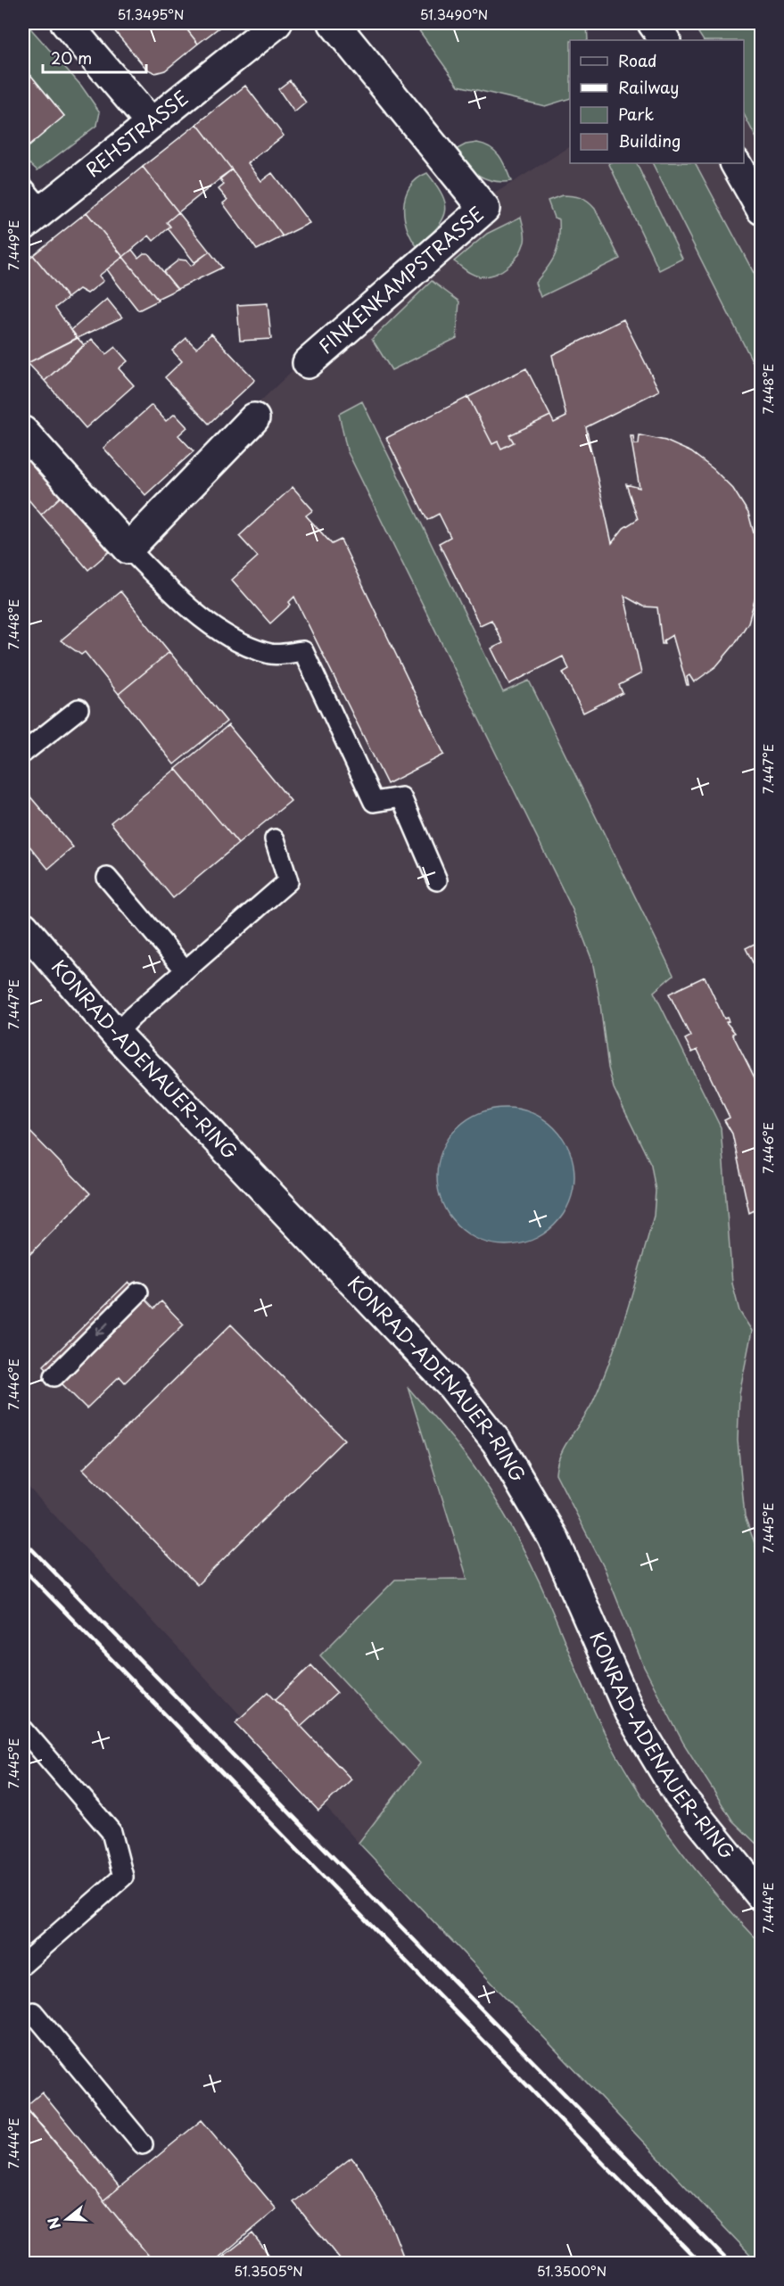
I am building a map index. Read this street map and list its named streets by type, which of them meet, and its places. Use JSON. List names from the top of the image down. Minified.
{"streets":{"street":["REHSTRASSE","FINKENKAMPSTRASSE","KONRAD-ADENAUER-RING"]},"legend":["Road","Railway","Park","Building"],"scale_bar":"20 m","north":"left","coordinates":["51.3495°N","51.3490°N","7.449°E","7.448°E","7.447°E","7.446°E","7.445°E","7.444°E","51.3505°N","51.3500°N"]}
